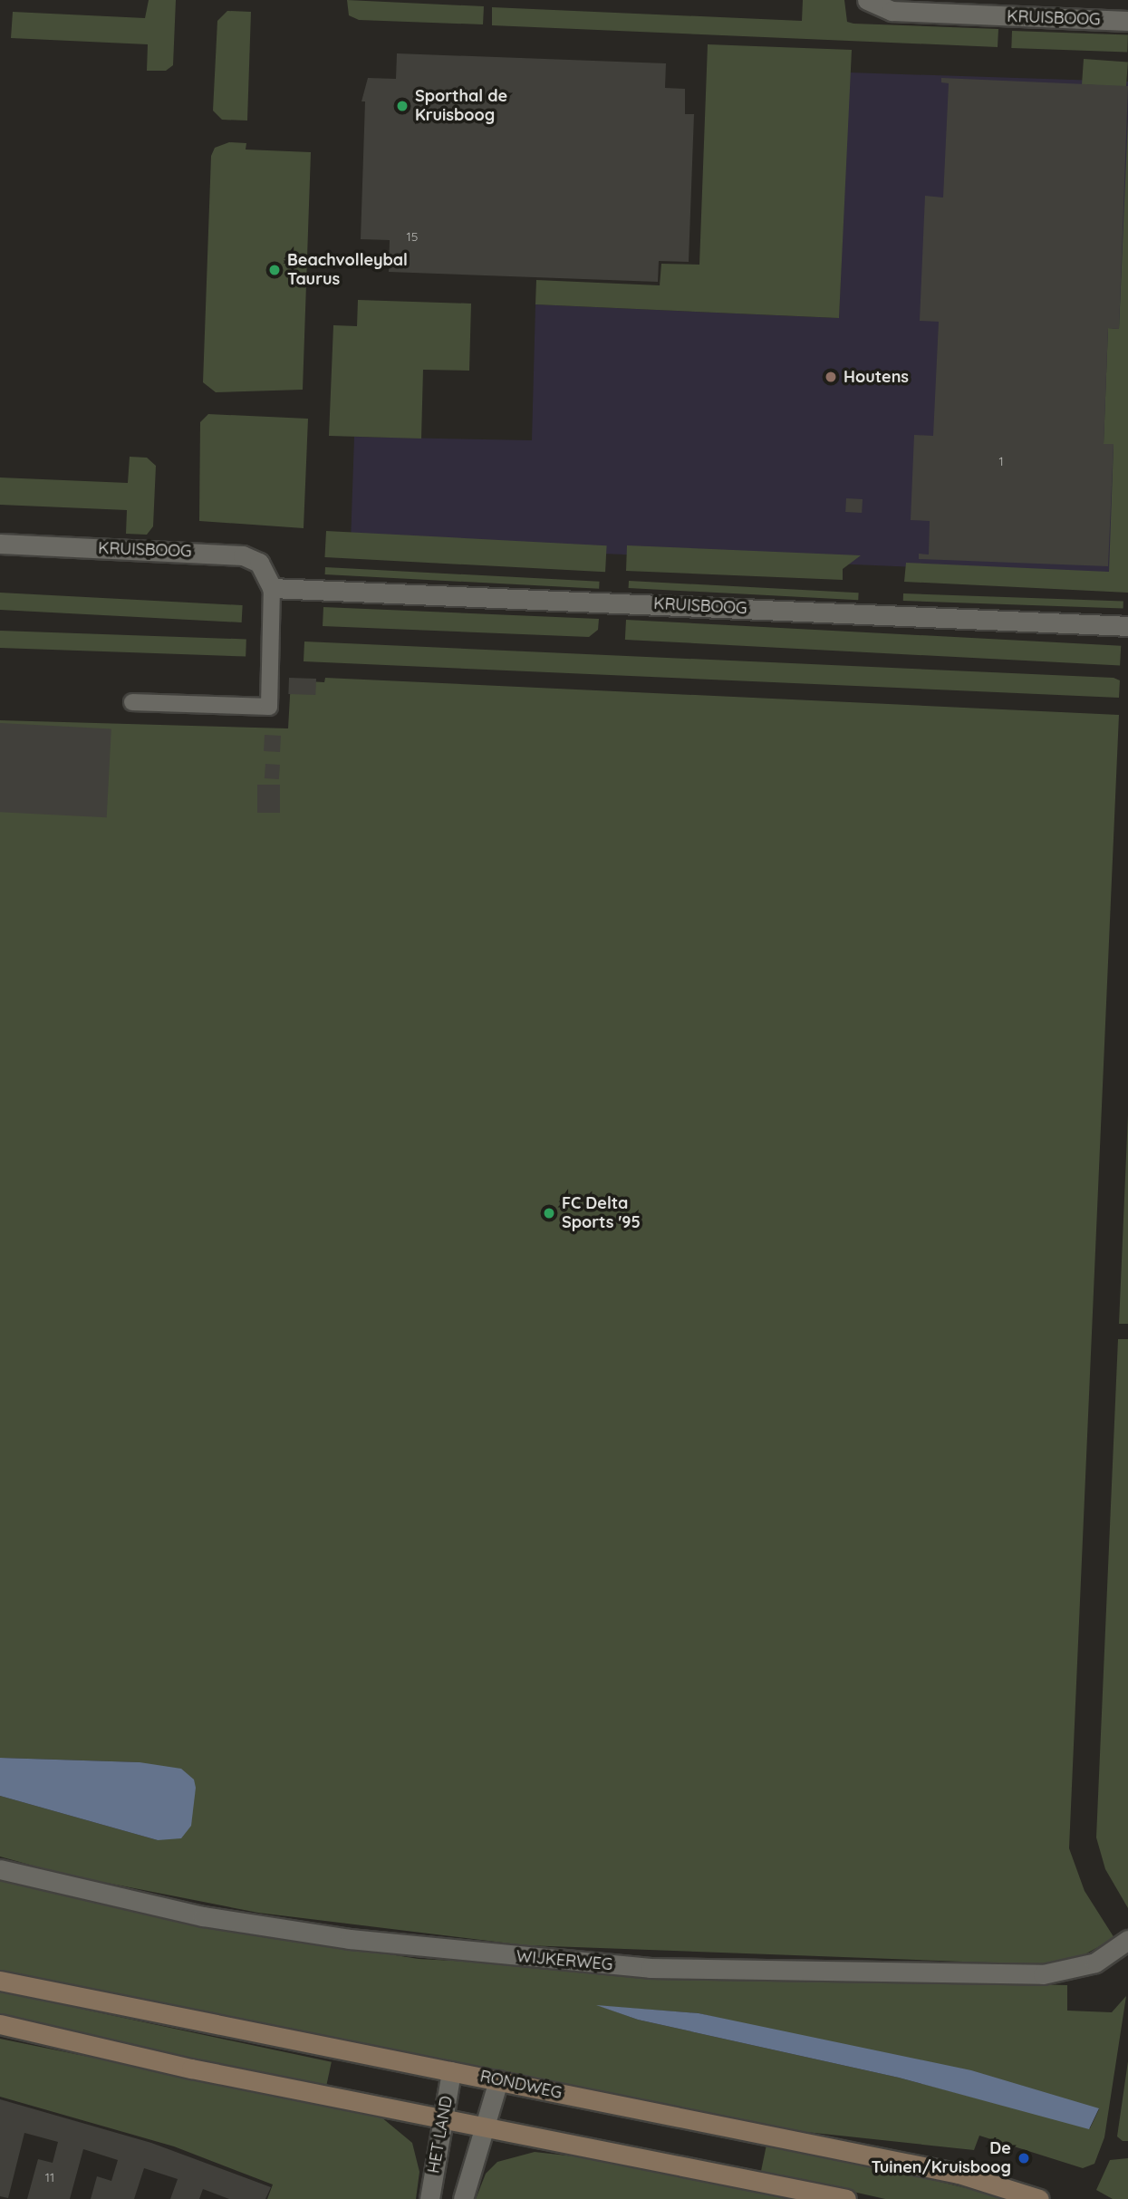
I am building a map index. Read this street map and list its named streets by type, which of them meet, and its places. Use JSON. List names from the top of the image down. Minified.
{"streets":{"main road":["RONDWEG"],"street":["KRUISBOOG","WIJKERWEG","HET LAND"]},"crossings":[["RONDWEG","HET LAND"]],"places":["Sporthal de Kruisboog","Beachvolleybal Taurus","Houtens","FC Delta Sports '95","De Tuinen/Kruisboog"],"house_numbers":["15","1","11"]}
